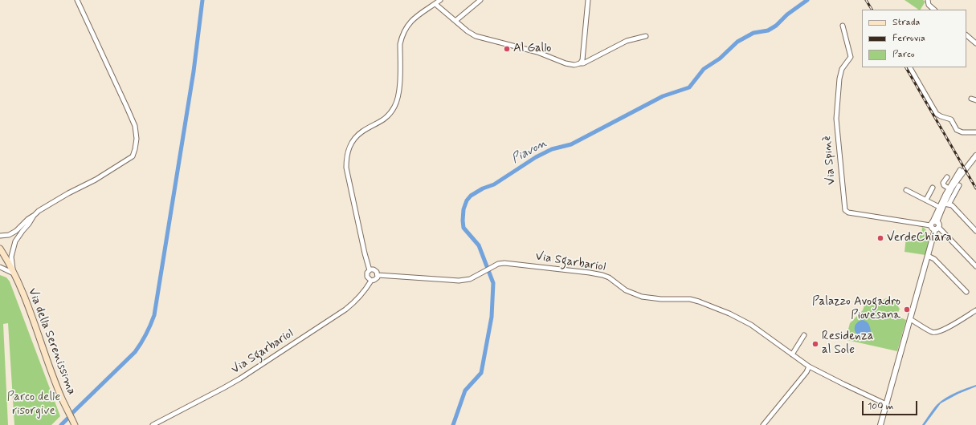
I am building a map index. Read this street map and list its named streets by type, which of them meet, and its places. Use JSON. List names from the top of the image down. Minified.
{"streets":{"main road":["Via della Serenissima"],"street":["Via Spinè","Via Sgarbariol"]},"water":["Piavon"],"parks":["Parco delle risorgive"],"places":["Al Gallo","VerdeChiara","Palazzo Avogadro Piovesana","Residenza al Sole"],"legend":["Strada","Ferrovia","Parco"],"scale_bar":"100 m"}
